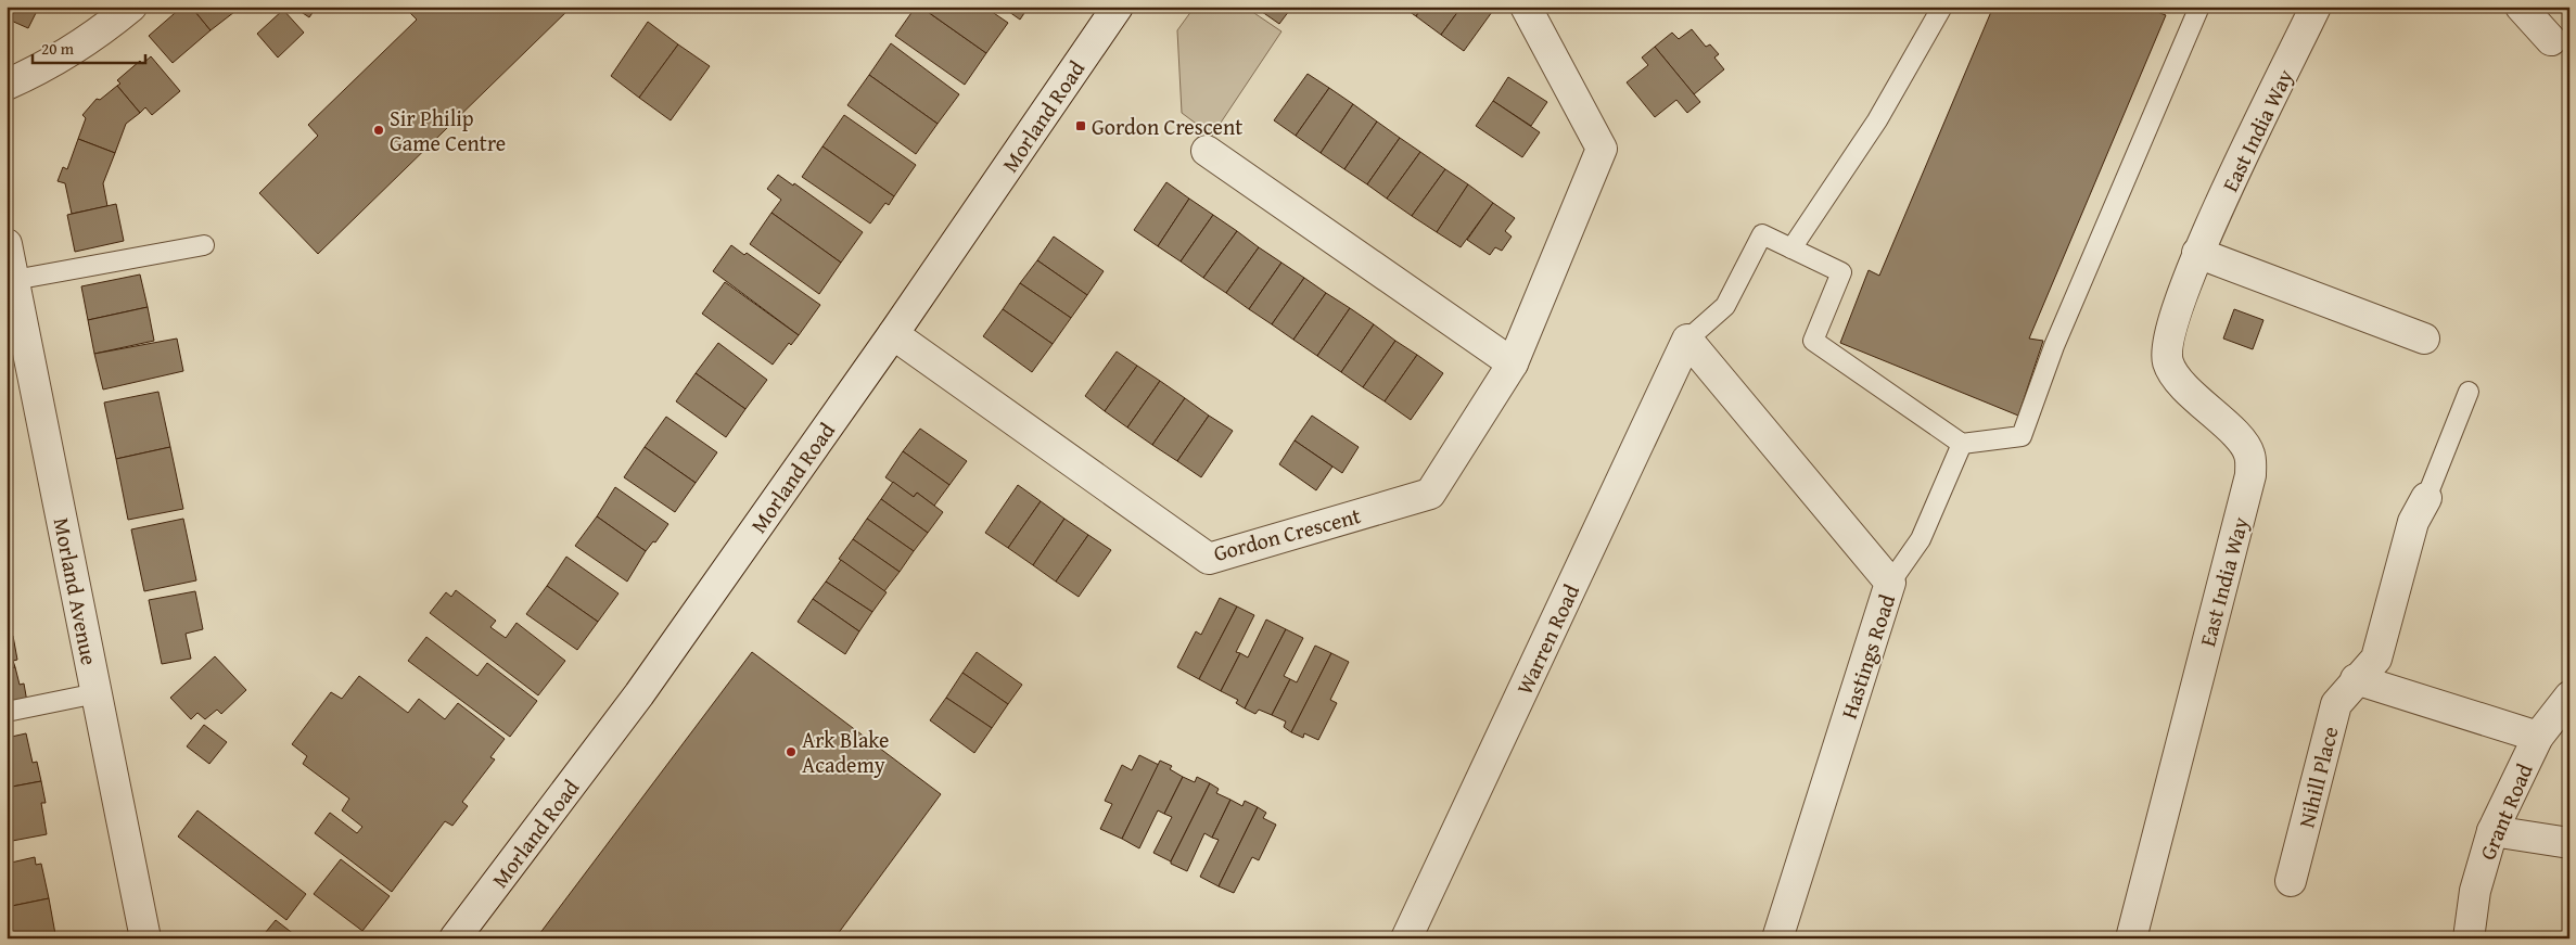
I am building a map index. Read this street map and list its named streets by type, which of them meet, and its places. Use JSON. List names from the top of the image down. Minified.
{"streets":{"street":["Morland Road","East India Way","Gordon Crescent","Morland Avenue","Warren Road","Hastings Road","Nihill Place","Grant Road"]},"crossings":[["Morland Road","Gordon Crescent"],["Warren Road","Hastings Road"]],"places":{"transit":["Gordon Crescent"],"other":["Sir Philip Game Centre","Ark Blake Academy"]},"scale_bar":"20 m"}
